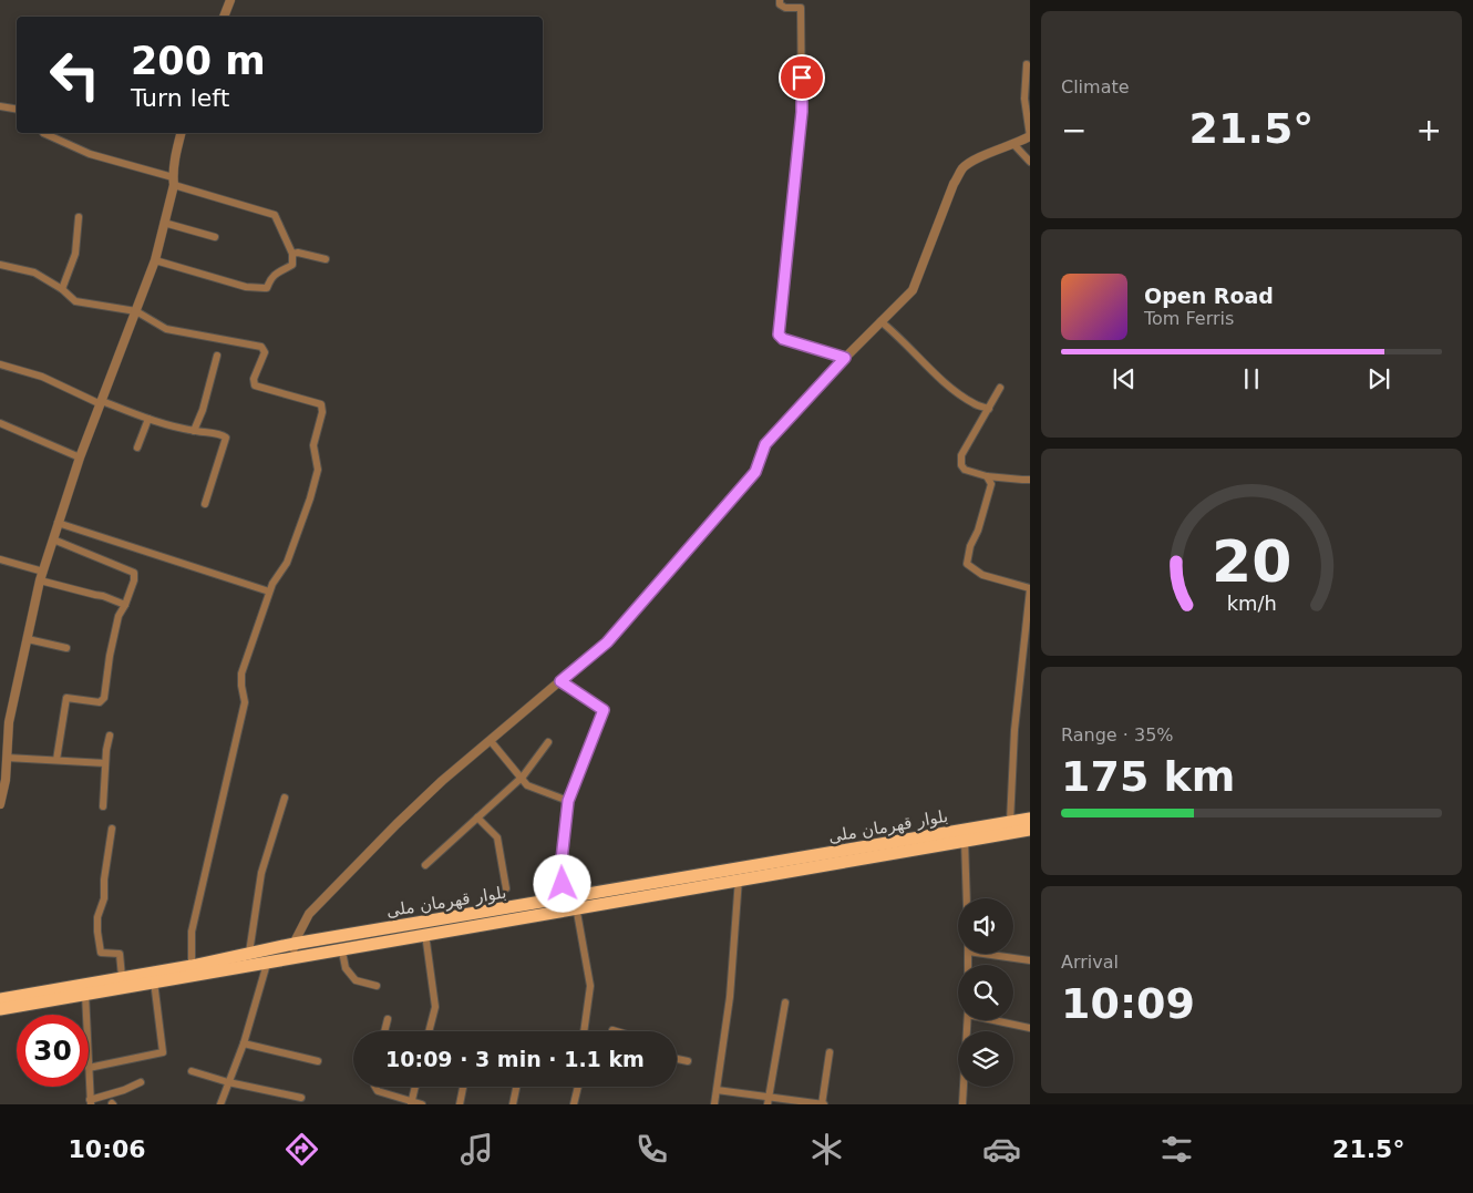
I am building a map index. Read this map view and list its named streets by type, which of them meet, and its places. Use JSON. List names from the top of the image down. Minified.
{"streets":{"highway":["بلوار قهرمان ملی"]},"page":{"tile":["Climate",["Range · 35%","175 km"],["Arrival","10:09"]],"turn":["200 m","Turn left"],"heat":["−","21.5°","+"],"song":["Open Road","Tom Ferris"],"limit":"30","trip":"10:09 · 3 min · 1.1 km","tabs":["10:06","21.5°"],"gauge":["20","km/h"]}}
